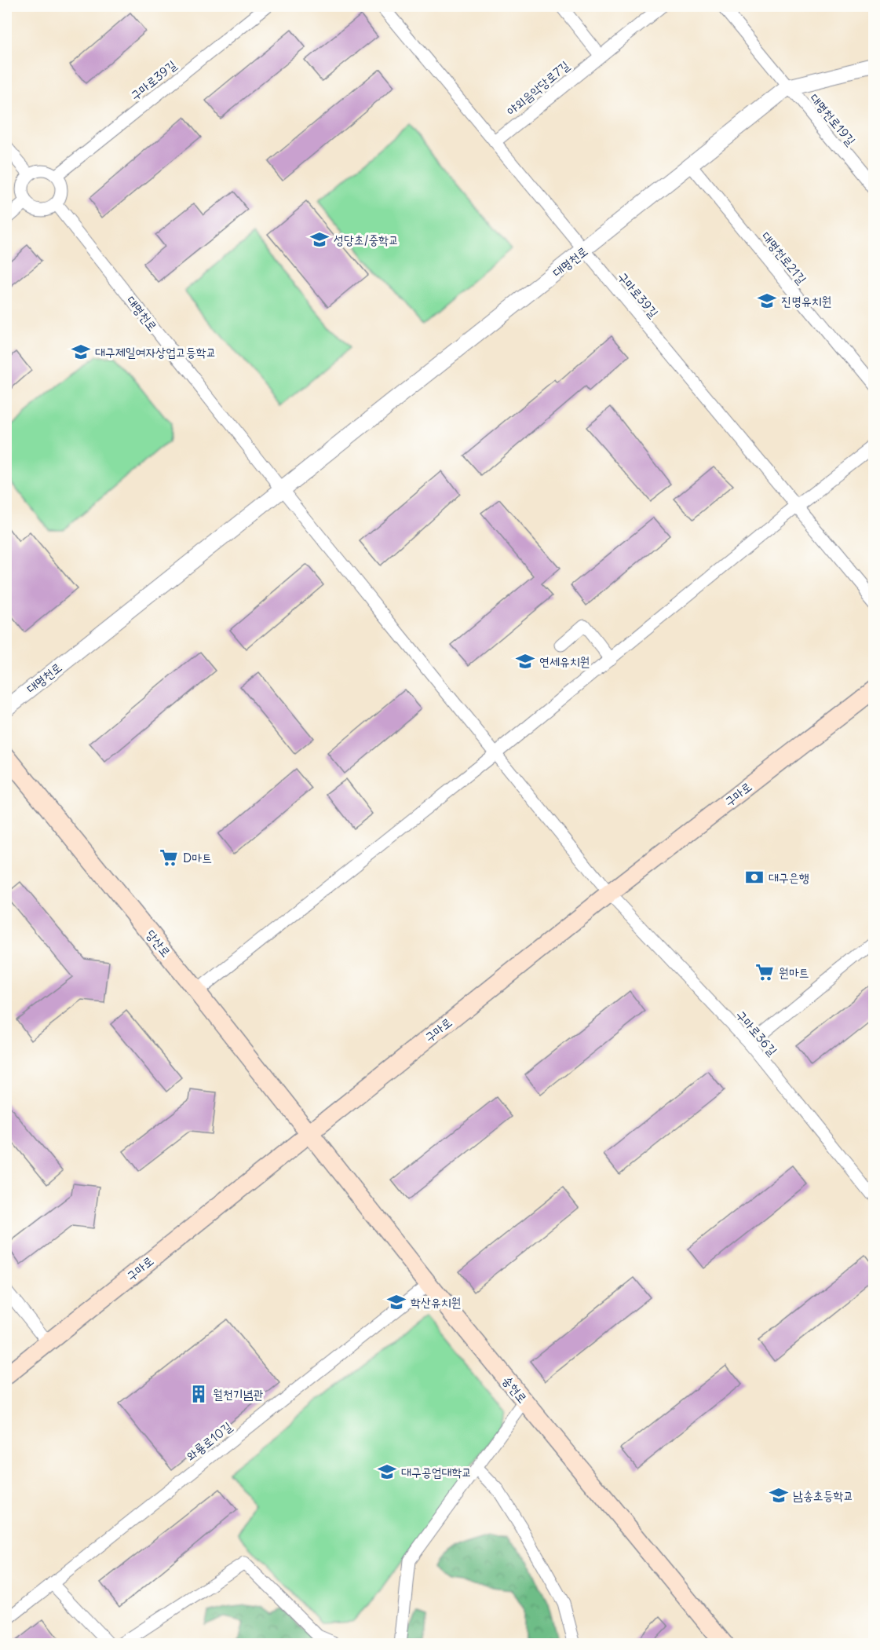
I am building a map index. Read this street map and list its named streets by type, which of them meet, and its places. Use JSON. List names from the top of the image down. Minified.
{"streets":{"main road":["구마로","당산로","송현로"],"street":["구마로39길","야외음악당로7길","대명천로19길","대명천로21길","대명천로","구마로36길","와룡로10길"]},"crossings":[["구마로39길","야외음악당로7길"],["구마로39길","대명천로"],["대명천로19길","대명천로"],["대명천로21길","대명천로"],["대명천로","구마로36길"],["구마로","당산로"],["구마로","구마로36길"],["구마로","송현로"],["당산로","송현로"],["송현로","와룡로10길"]],"places":{"school or university":["성당초/중학교","진명유치원","대구제일여자상업고등학교","연세유치원","학산유치원","대구공업대학교","남송초등학교"],"supermarket":["D마트","원마트"],"bank":["대구은행"],"building":["월천기념관"]}}
